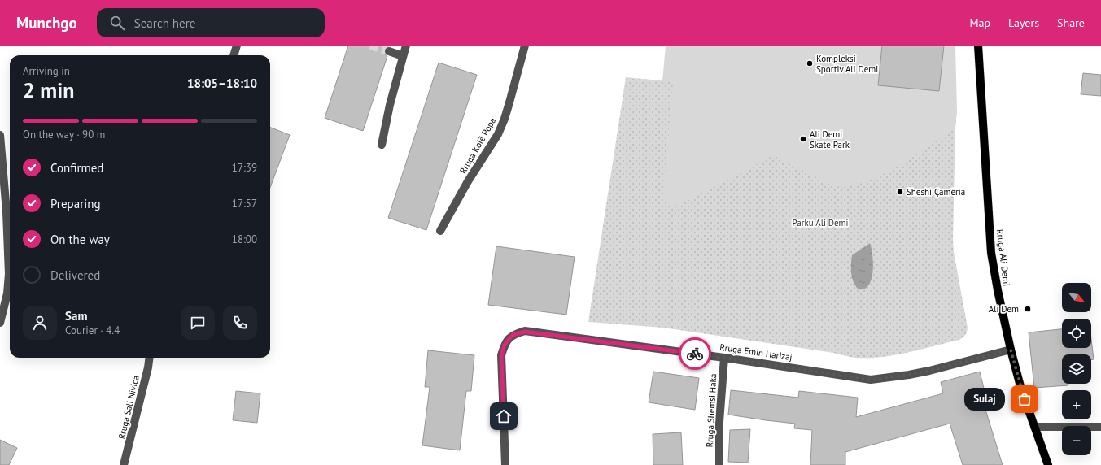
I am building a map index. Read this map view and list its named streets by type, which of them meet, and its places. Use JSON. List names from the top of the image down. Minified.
{"streets":{"main road":["Rruga Ali Demi"],"street":["Rruga Kolë Popa","Rruga Emin Harizaj","Rruga Sali Nivica","Rruga Shemsi Haka"]},"crossings":[["Rruga Ali Demi","Rruga Emin Harizaj"],["Rruga Emin Harizaj","Rruga Shemsi Haka"]],"parks":["Parku Ali Demi"],"places":["Kompleksi Sportiv Ali Demi","Ali Demi Skate Park","Sheshi Çamëria","Ali Demi","Sulaj"],"north":"bottom right","page":{"header":"Munchgo","search":"Search here","nav":["Map","Layers","Share"],"heading":["2 min","Arriving in","18:05–18:10"],"panel":["Sam","Courier · 4.4"],"bar":"On the way · 90 m","list":[["Confirmed","17:39"],["Preparing","17:57"],["On the way","18:00"],"Delivered"],"map_buttons":["+","−"],"bubble":"Sulaj"}}
